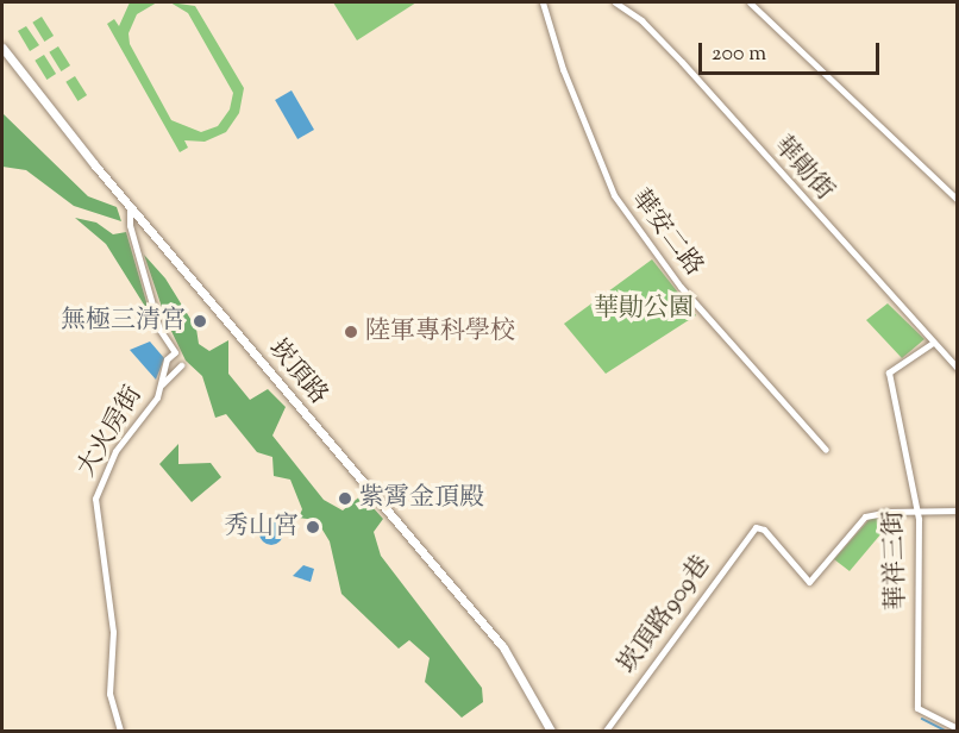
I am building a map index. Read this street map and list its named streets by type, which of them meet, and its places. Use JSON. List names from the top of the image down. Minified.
{"streets":{"street":["華勛街","華安二路","崁頂路","大火房街","華祥三街","崁頂路909巷"]},"crossings":[["華勛街","華祥三街"],["崁頂路","大火房街"],["華祥三街","崁頂路909巷"]],"parks":["華勛公園"],"places":["無極三清宮","陸軍專科學校","紫霄金頂殿","秀山宮"],"scale_bar":"200 m"}
